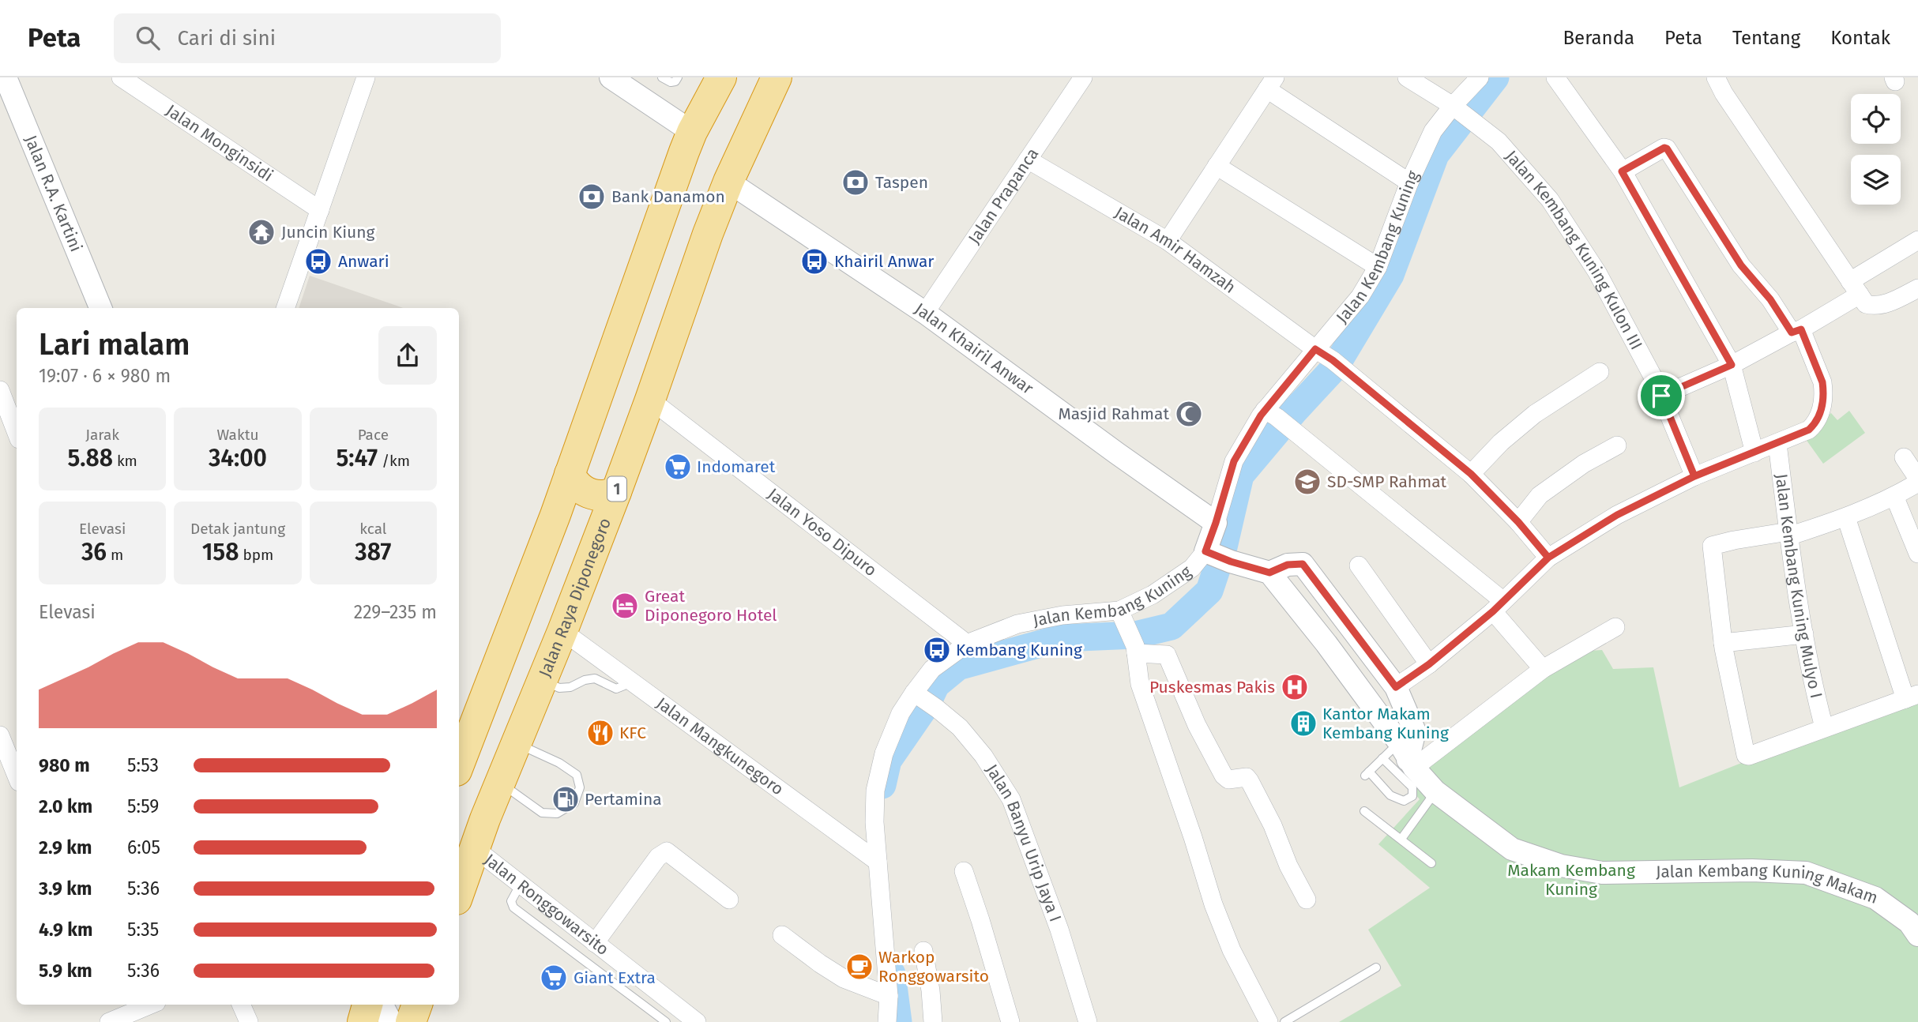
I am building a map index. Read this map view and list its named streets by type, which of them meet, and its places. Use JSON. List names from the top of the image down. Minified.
{"streets":{"highway":["1","Jalan Raya Diponegoro"],"street":["Jalan Monginsidi","Jalan R.A. Kartini","Jalan Prapanca","Jalan Kembang Kuning","Jalan Amir Hamzah","Jalan Kembang Kuning Kulon III","Jalan Khairil Anwar","Jalan Yoso Dipuro","Jalan Kembang Kuning Mulyo I","Jalan Mangkunegoro","Jalan Banyu Urip Jaya I","Jalan Kembang Kuning Makam","Jalan Ronggowarsito"]},"crossings":[["Jalan Prapanca","Jalan Amir Hamzah"],["Jalan Prapanca","Jalan Khairil Anwar"],["Jalan Kembang Kuning","Jalan Amir Hamzah"],["Jalan Kembang Kuning","Jalan Kembang Kuning Kulon III"],["Jalan Kembang Kuning","Jalan Khairil Anwar"],["Jalan Kembang Kuning","Jalan Yoso Dipuro"],["Jalan Kembang Kuning","Jalan Mangkunegoro"],["Jalan Kembang Kuning","Jalan Banyu Urip Jaya I"],["Jalan Khairil Anwar","Jalan Raya Diponegoro"],["Jalan Yoso Dipuro","Jalan Raya Diponegoro"],["Jalan Raya Diponegoro","Jalan Mangkunegoro"],["Jalan Raya Diponegoro","Jalan Ronggowarsito"]],"parks":["Makam Kembang Kuning"],"places":{"bank":["Taspen","Bank Danamon"],"temple":["Juncin Kiung"],"bus stop":["Anwari","Khairil Anwar","Kembang Kuning"],"mosque":["Masjid Rahmat"],"supermarket":["Indomaret","Giant Extra"],"school or university":["SD-SMP Rahmat"],"hotel":["Great Diponegoro Hotel"],"hospital":["Puskesmas Pakis"],"building":["Kantor Makam Kembang Kuning"],"restaurant":["KFC"],"fuel station":["Pertamina"],"cafe":["Warkop Ronggowarsito"]},"page":{"header":"Peta","search":"Cari di sini","nav":["Beranda","Peta","Tentang","Kontak"],"heading":["Lari malam","19:07 · 6 × 980 m"],"stats":[["Jarak","5.88 km"],["Waktu","34:00"],["Pace","5:47 /km"],["Elevasi","36 m"],["Detak jantung","158 bpm"],["kcal","387"]],"chart":["Elevasi","229–235 m"],"list":[{"name":"980 m","note":"5:53"},{"name":"2.0 km","note":"5:59"},{"name":"2.9 km","note":"6:05"},{"name":"3.9 km","note":"5:36"},{"name":"4.9 km","note":"5:35"},{"name":"5.9 km","note":"5:36"}]}}
